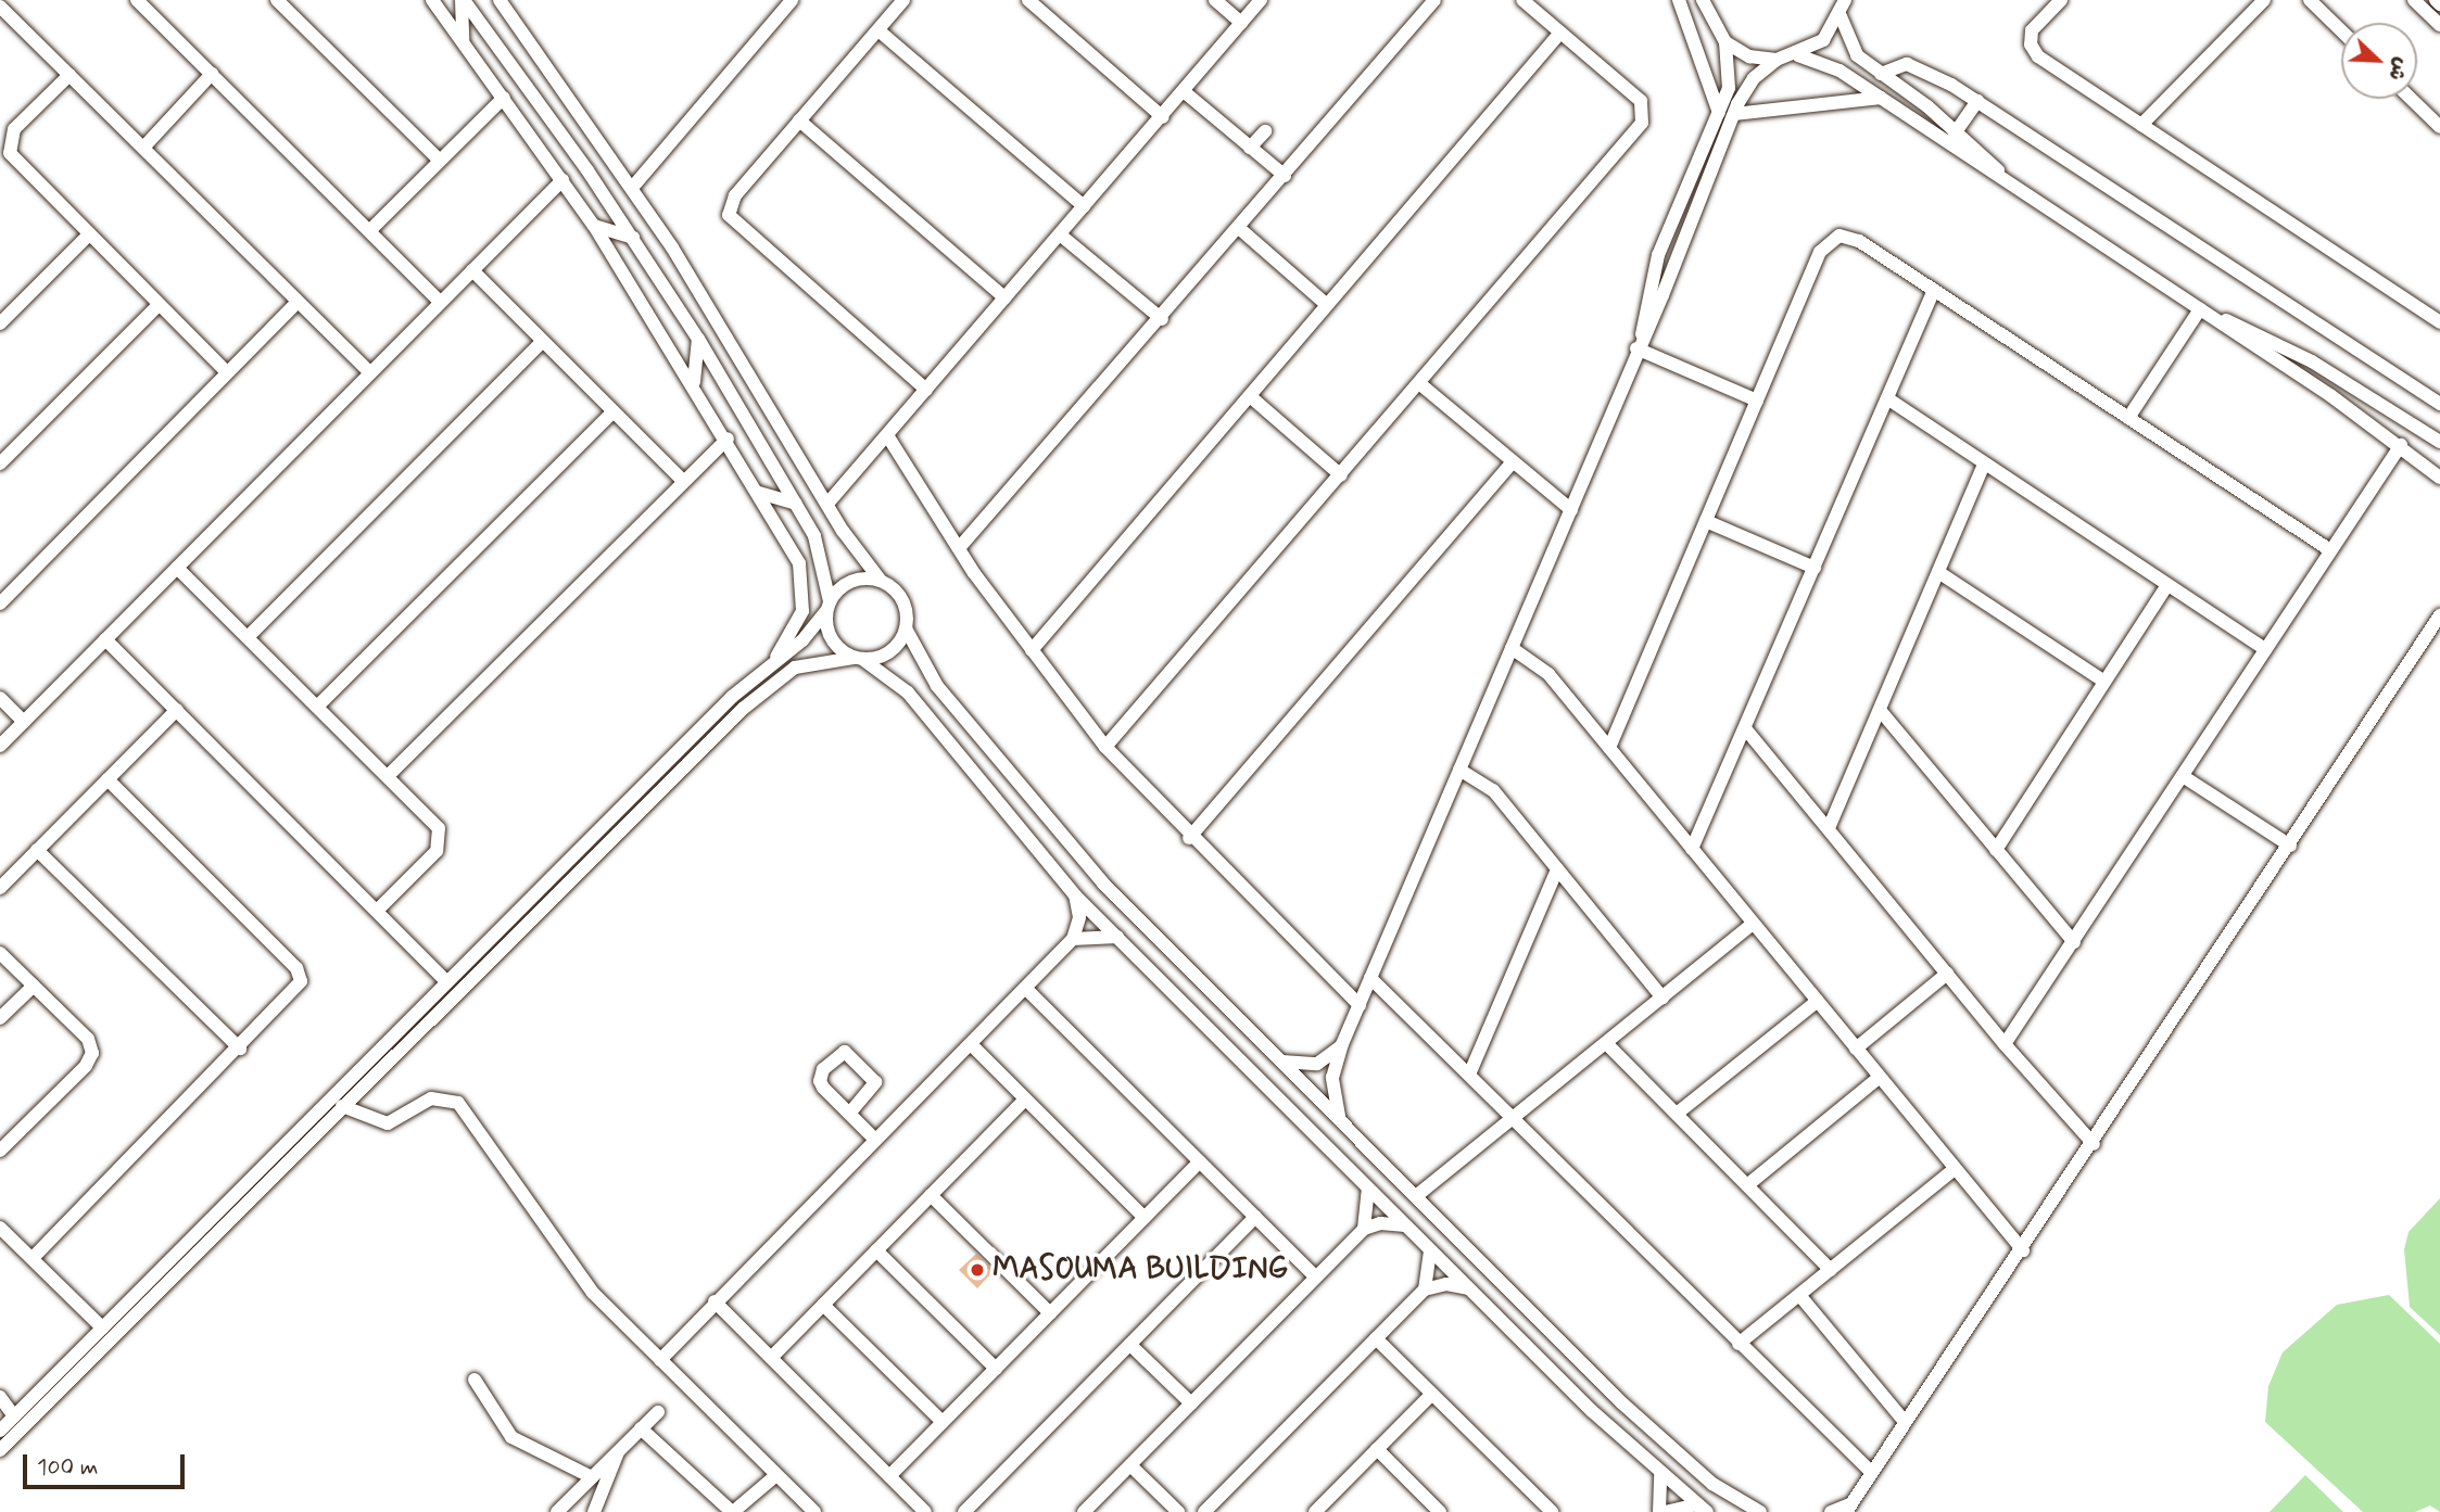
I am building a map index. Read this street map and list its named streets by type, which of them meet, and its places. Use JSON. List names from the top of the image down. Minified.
{"places":["MASOUMA BUILDING"],"scale_bar":"100 m","north":"bottom right"}
